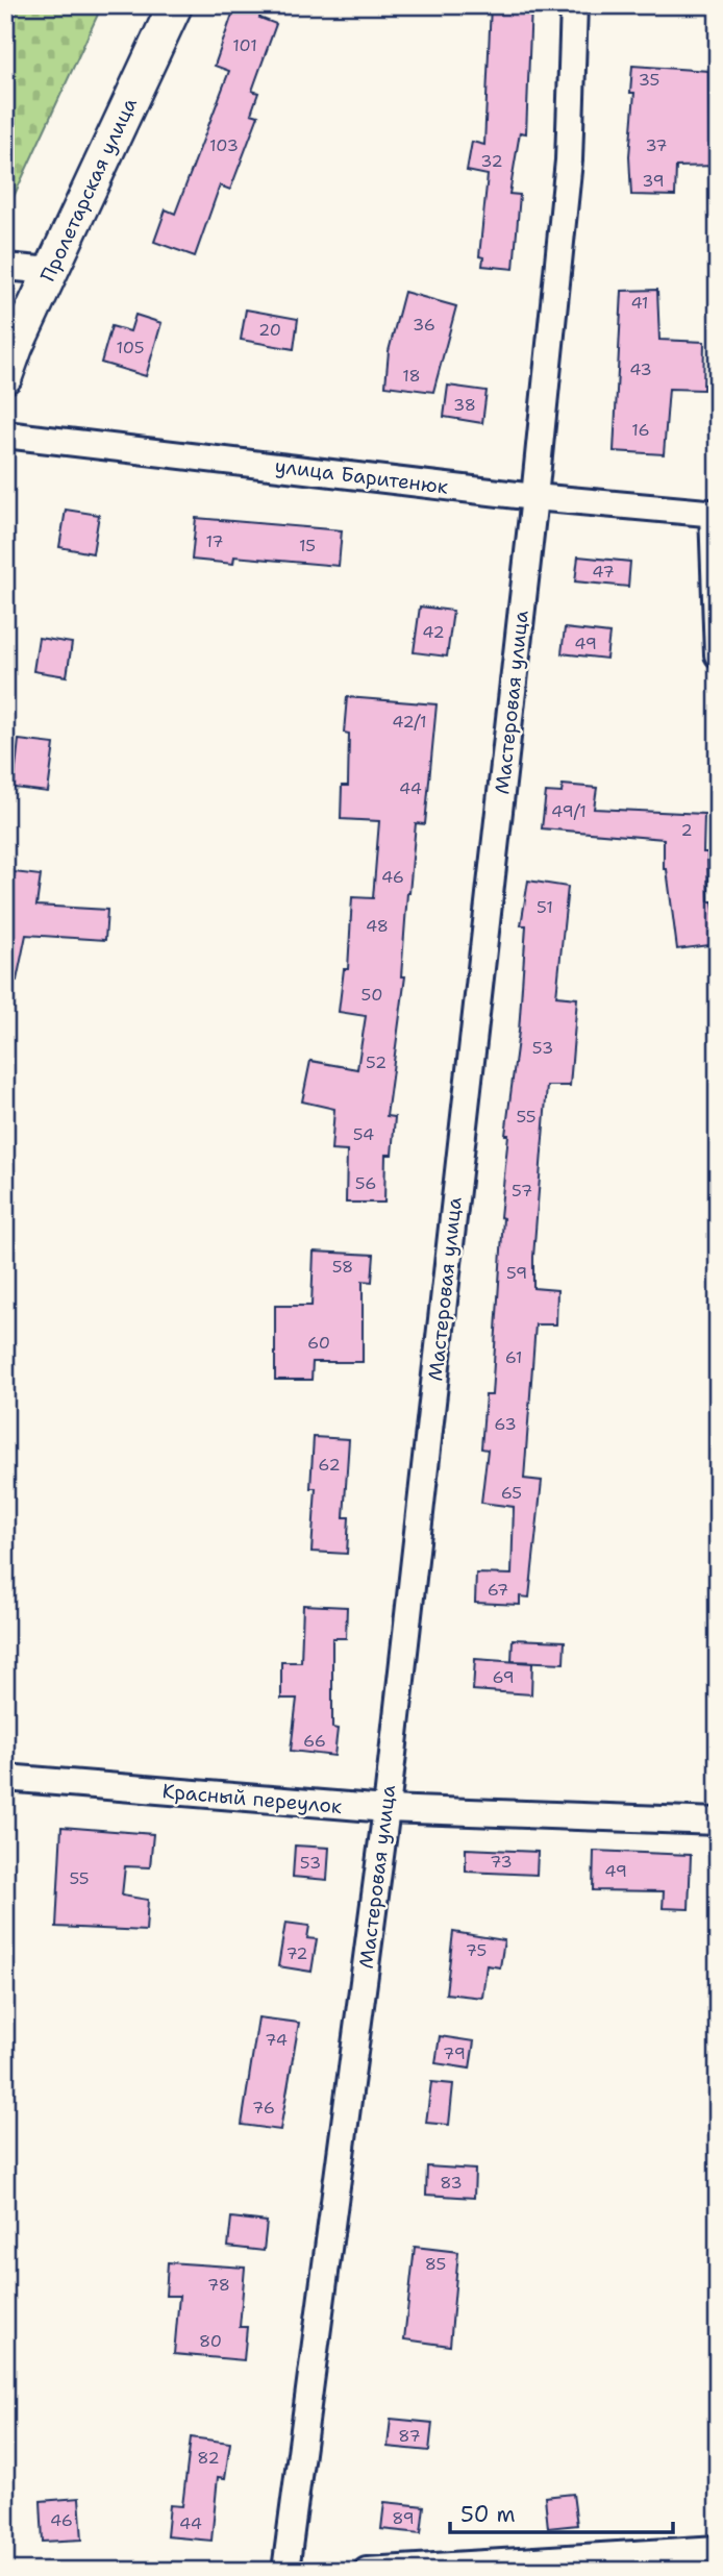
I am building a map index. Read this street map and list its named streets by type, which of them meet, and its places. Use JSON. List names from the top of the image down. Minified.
{"streets":{"street":["Пролетарская улица","улица Баритенюк","Мастеровая улица","Красный переулок"]},"crossings":[["улица Баритенюк","Мастеровая улица"],["Мастеровая улица","Красный переулок"]],"house_numbers":["101","35","103","37","32","39","41","36","20","105","43","18","38","16","17","15","47","42","49","42/1","44","49/1","2","46","51","48","50","53","52","55","54","56","57","58","59","60","61","63","62","65","67","69","66","73","53","49","55","75","72","74","79","76","83","85","78","80","87","82","89","46","44"],"scale_bar":"50 m"}
